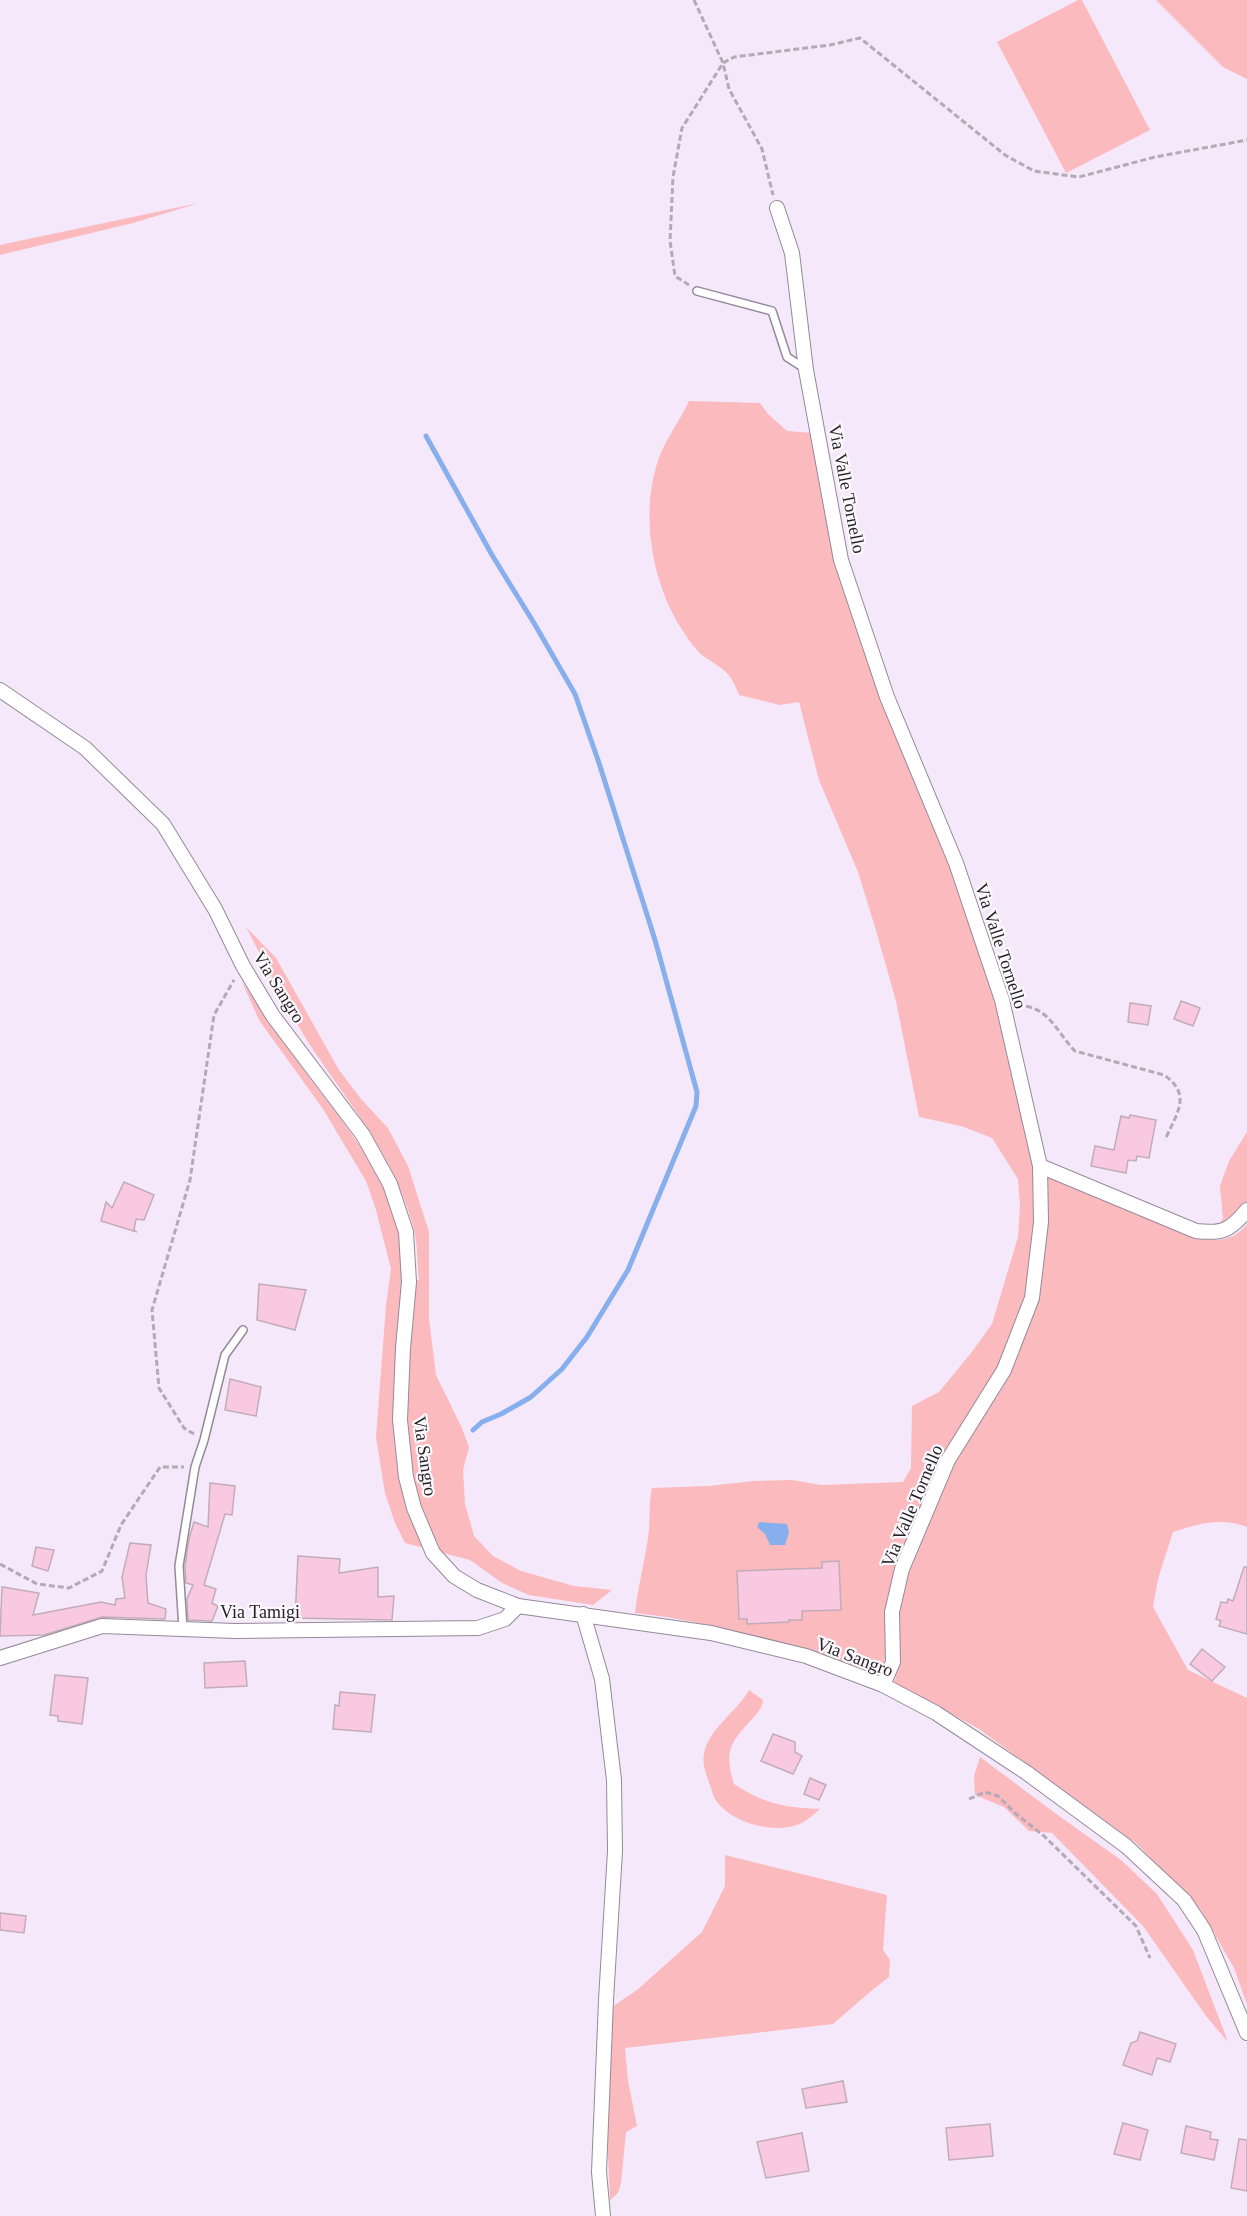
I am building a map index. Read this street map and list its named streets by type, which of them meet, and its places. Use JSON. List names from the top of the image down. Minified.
{"streets":{"street":["Via Valle Tornello","Via Sangro","Via Tamigi"]},"crossings":[["Via Valle Tornello","Via Sangro"],["Via Sangro","Via Tamigi"]]}
